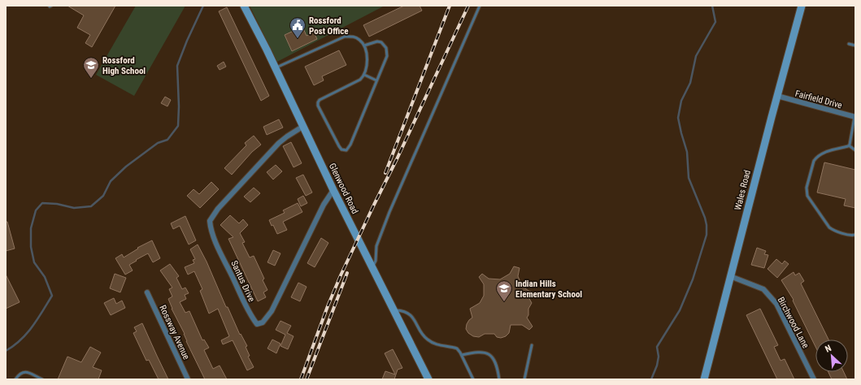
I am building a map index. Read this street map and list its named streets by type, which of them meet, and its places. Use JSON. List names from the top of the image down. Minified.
{"streets":{"street":["Fairfield Drive","Glenwood Road","Wales Road","Santus Drive","Birchwood Lane","Rossway Avenue"]},"crossings":[["Fairfield Drive","Wales Road"],["Glenwood Road","Santus Drive"],["Wales Road","Birchwood Lane"]],"places":{"public building":["Rossford Post Office"],"school or university":["Rossford High School","Indian Hills Elementary School"]},"north":"top left"}
